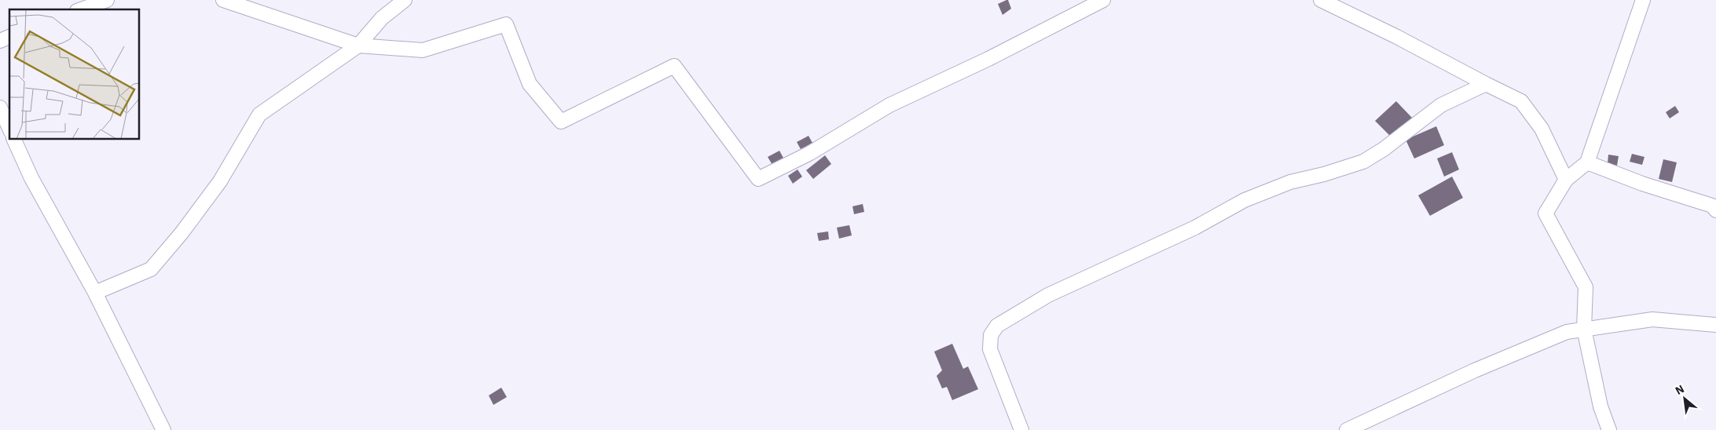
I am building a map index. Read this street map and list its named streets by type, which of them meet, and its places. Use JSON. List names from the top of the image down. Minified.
{"north":"top left"}
